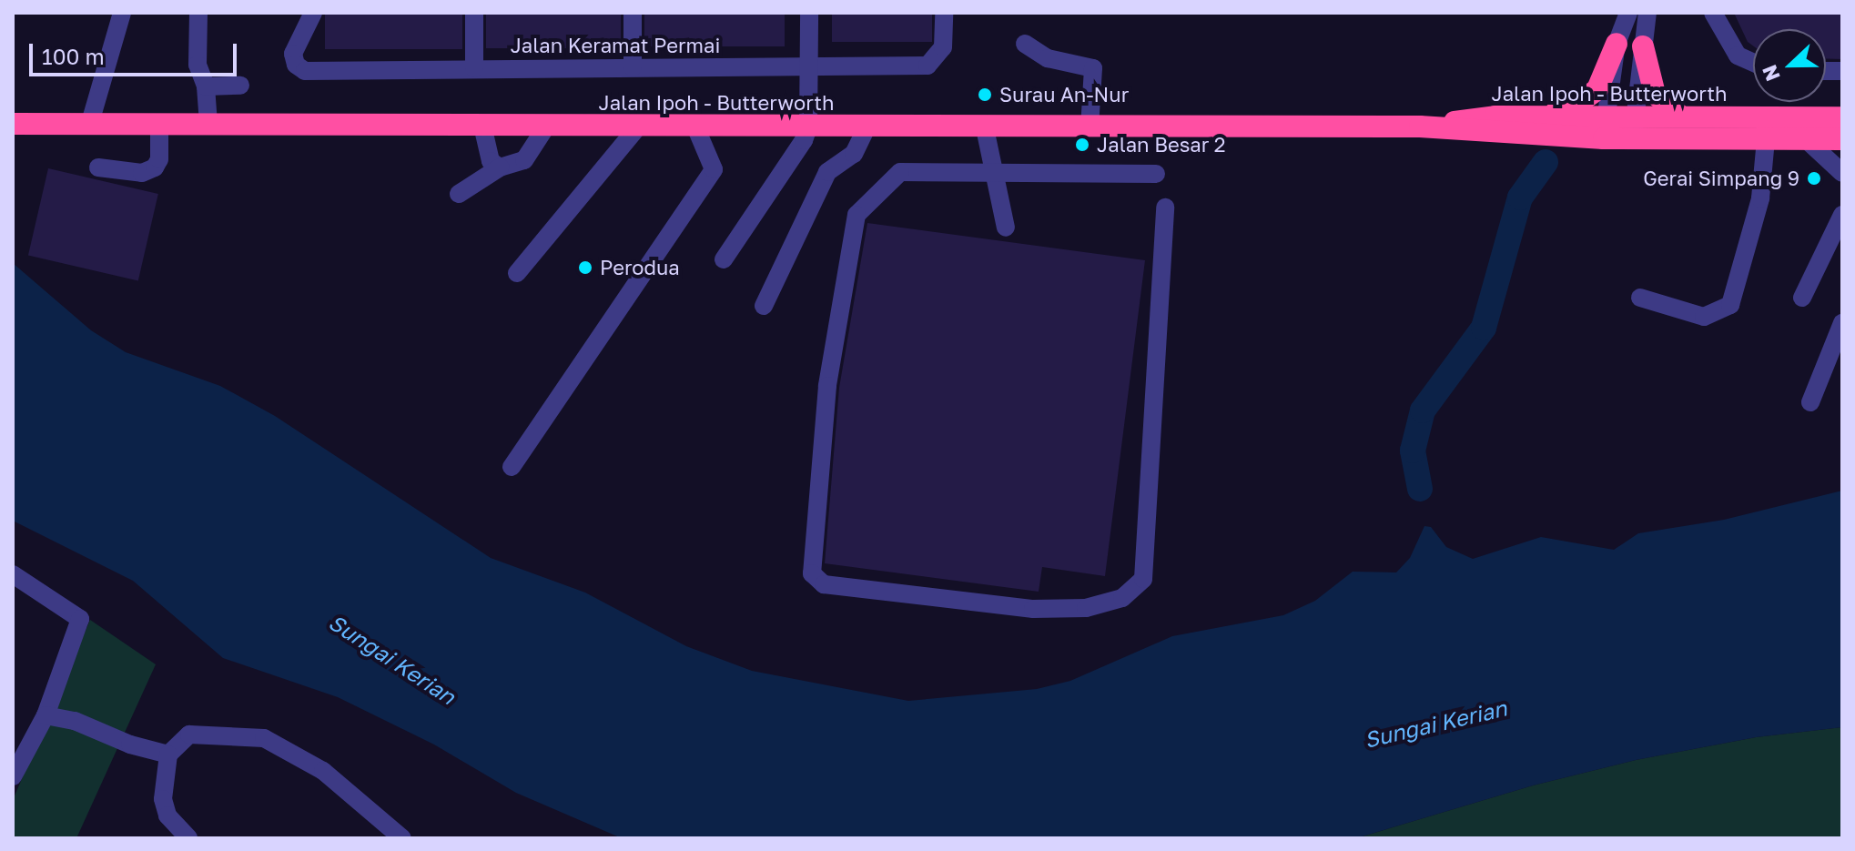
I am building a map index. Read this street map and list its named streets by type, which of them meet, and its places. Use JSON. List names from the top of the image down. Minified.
{"streets":{"highway":["Jalan Ipoh - Butterworth"],"street":["Jalan Keramat Permai"]},"water":["Sungai Kerian"],"places":["Surau An-Nur","Jalan Besar 2","Gerai Simpang 9","Perodua"],"scale_bar":"100 m","north":"left"}
